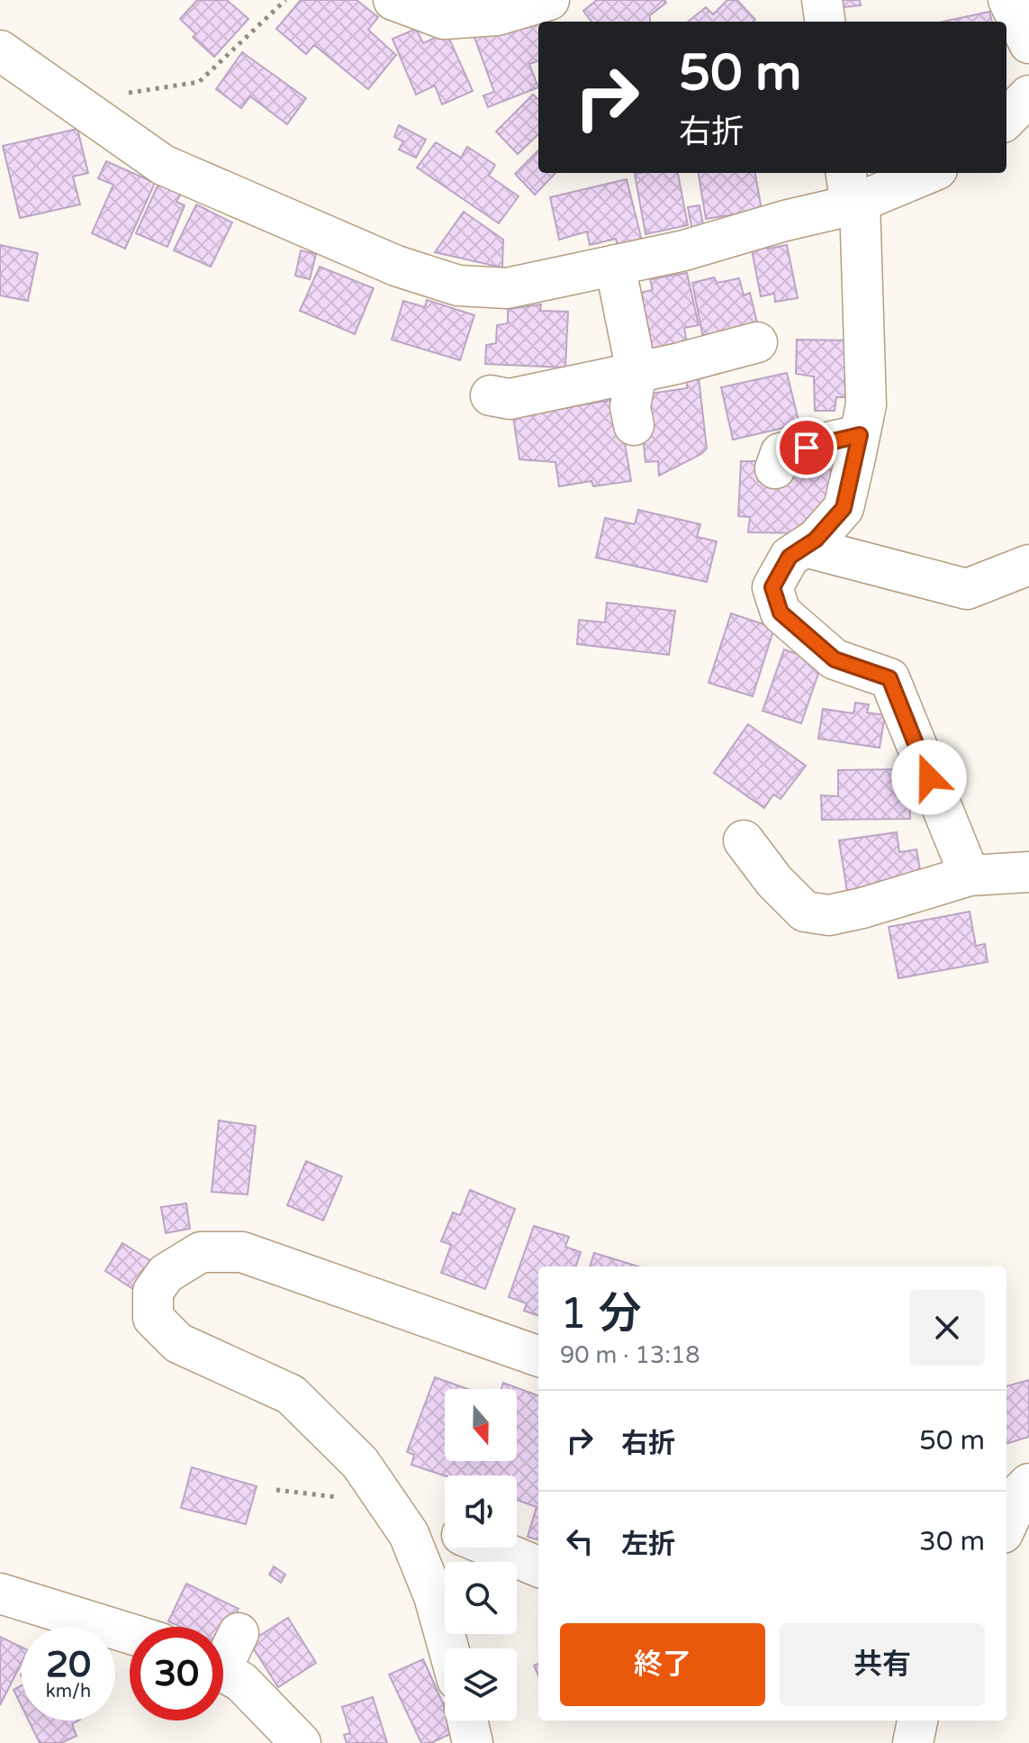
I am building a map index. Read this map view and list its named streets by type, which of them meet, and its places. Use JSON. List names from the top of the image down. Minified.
{"north":"bottom","page":{"turn":["50 m","右折"],"heading":["1 分","90 m · 13:18"],"list":[{"name":"右折","value":"50 m"},{"name":"左折","value":"30 m"}],"buttons":["終了","共有"],"speed":"20 km/h","limit":"30"}}
